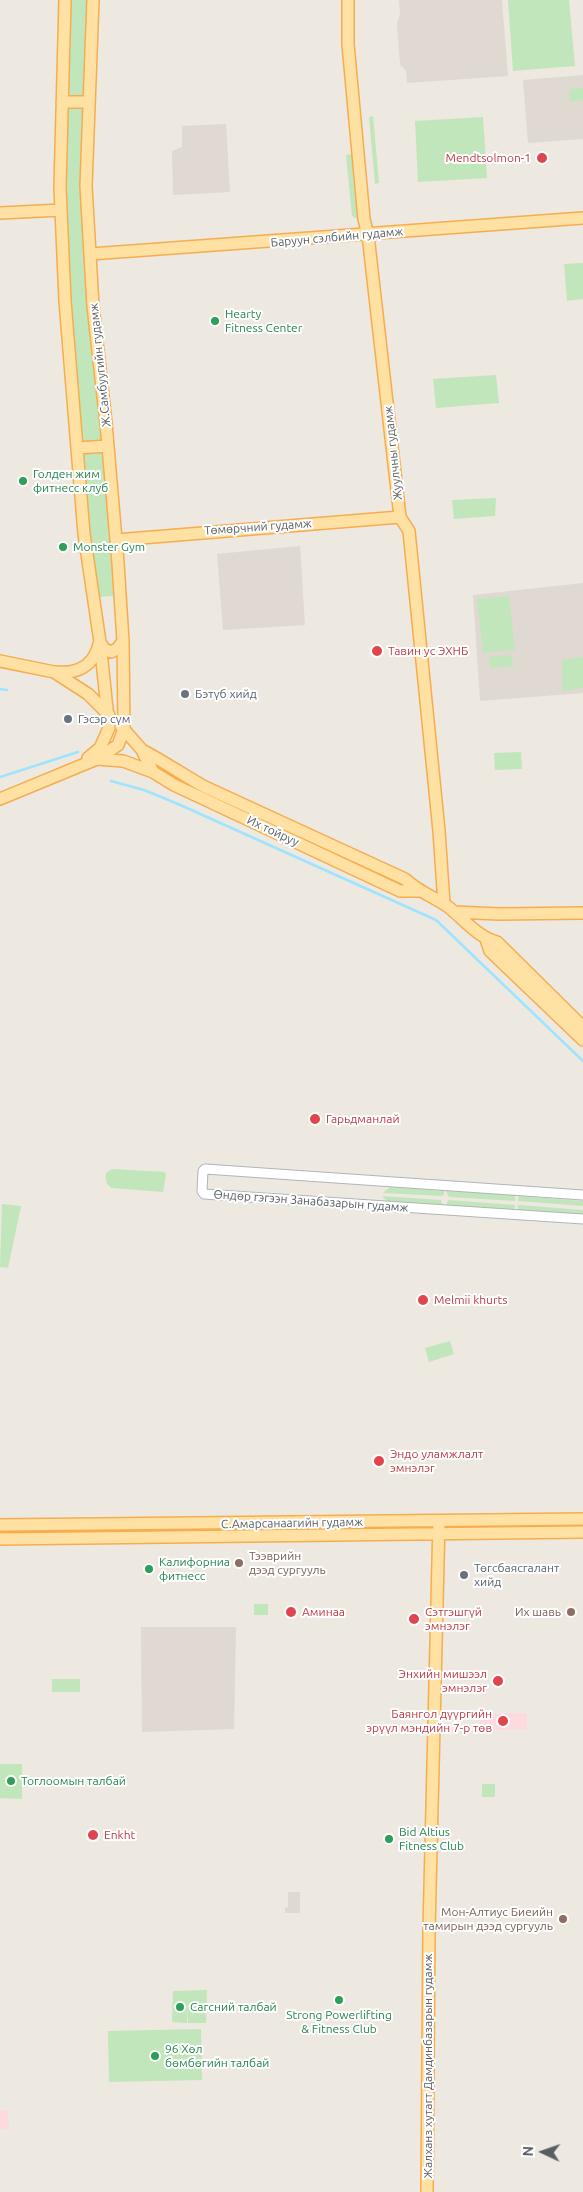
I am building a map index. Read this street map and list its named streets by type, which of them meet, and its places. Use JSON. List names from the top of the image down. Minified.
{"streets":{"main road":["Баруун сэлбийн гудамж","Ж.Самбуугийн гудамж","Жуулчны гудамж","Төмөрчний гудамж","Их тойруу","С.Амарсанаагийн гудамж","Жалханз хутагт Дамдинбазарын гудамж"],"street":["Өндөр гэгээн Занабазарын гудамж"]},"crossings":[["Баруун сэлбийн гудамж","Ж.Самбуугийн гудамж"],["Баруун сэлбийн гудамж","Жуулчны гудамж"],["Ж.Самбуугийн гудамж","Төмөрчний гудамж"],["Ж.Самбуугийн гудамж","Их тойруу"],["Жуулчны гудамж","Төмөрчний гудамж"],["Жуулчны гудамж","Их тойруу"],["С.Амарсанаагийн гудамж","Жалханз хутагт Дамдинбазарын гудамж"]],"places":["Mendtsolmon-1","Hearty Fitness Center","Голден жим фитнесс клуб","Monster Gym","Тавин ус ЭХНБ","Бэтүб хийд","Гэсэр сүм","Гарьдманлай","Melmii khurts","Эндо уламжлалт эмнэлэг","Тээврийн дээд сургууль","Калифорниа фитнесс","Төгсбаясгалант хийд","Аминаа","Их шавь","Сэтгэшгүй эмнэлэг","Энхийн мишээл эмнэлэг","Баянгол дүүргийн эрүүл мэндийн 7-р төв","Тоглоомын талбай","Enkht","Bid Altius Fitness Club","Мон-Алтиус Биеийн тамирын дээд сургууль","Strong Powerlifting & Fitness Club","Сагсний талбай","96 Хөл бөмбөгийн талбай"],"north":"left"}
